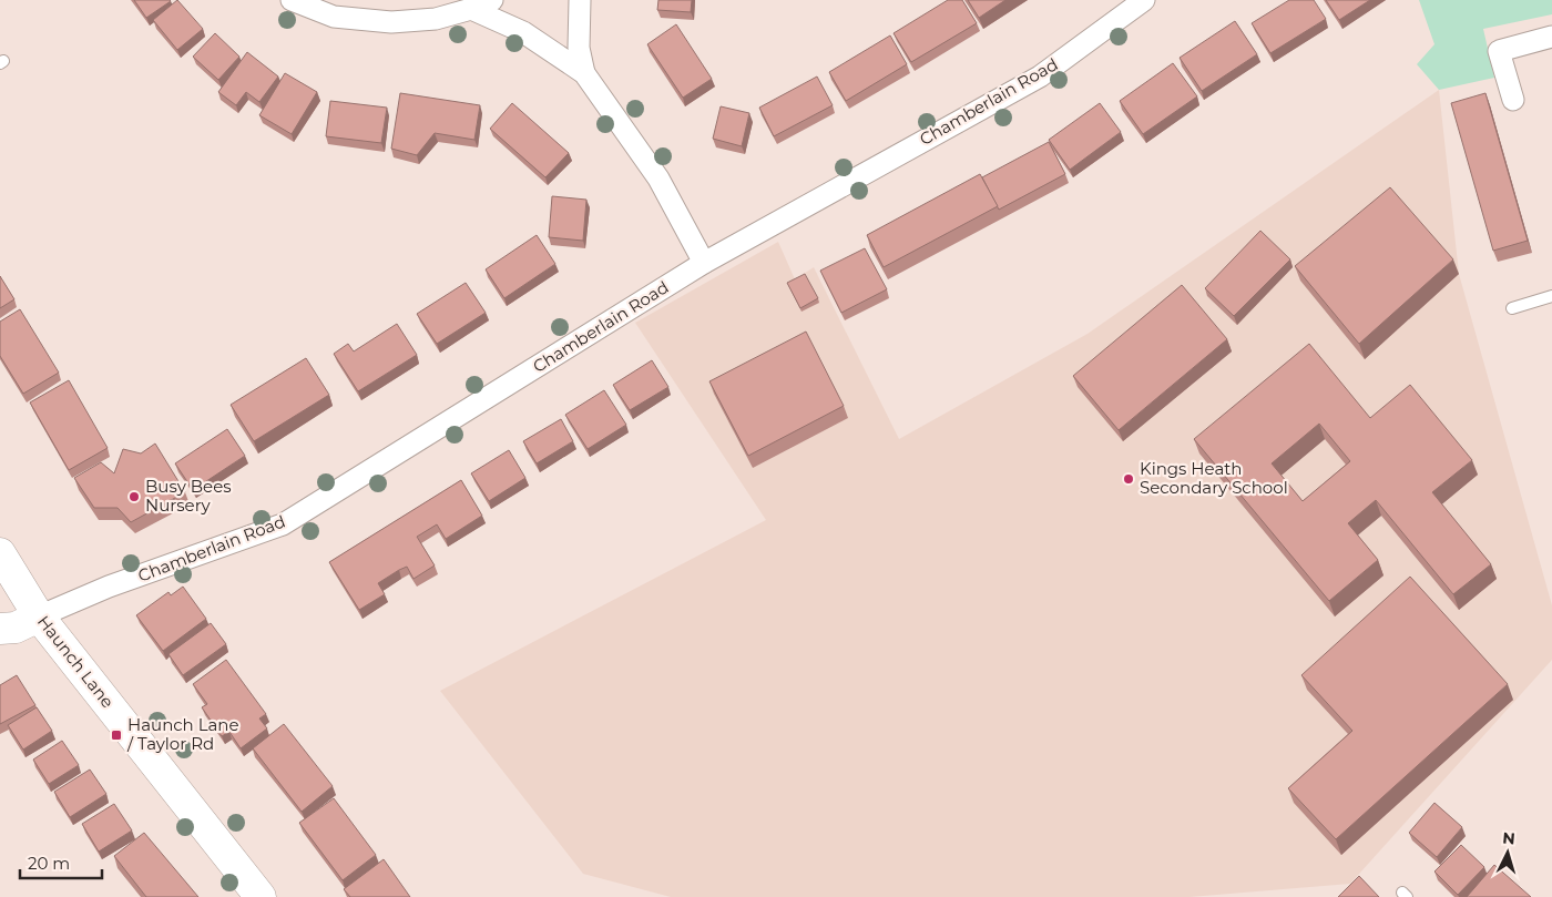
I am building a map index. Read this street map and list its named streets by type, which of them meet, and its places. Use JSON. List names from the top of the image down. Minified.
{"streets":{"street":["Chamberlain Road","Haunch Lane"]},"crossings":[["Chamberlain Road","Haunch Lane"]],"places":{"other":["Kings Heath Secondary School","Busy Bees Nursery"],"transit":["Haunch Lane / Taylor Rd"]},"scale_bar":"20 m","north":"top"}
